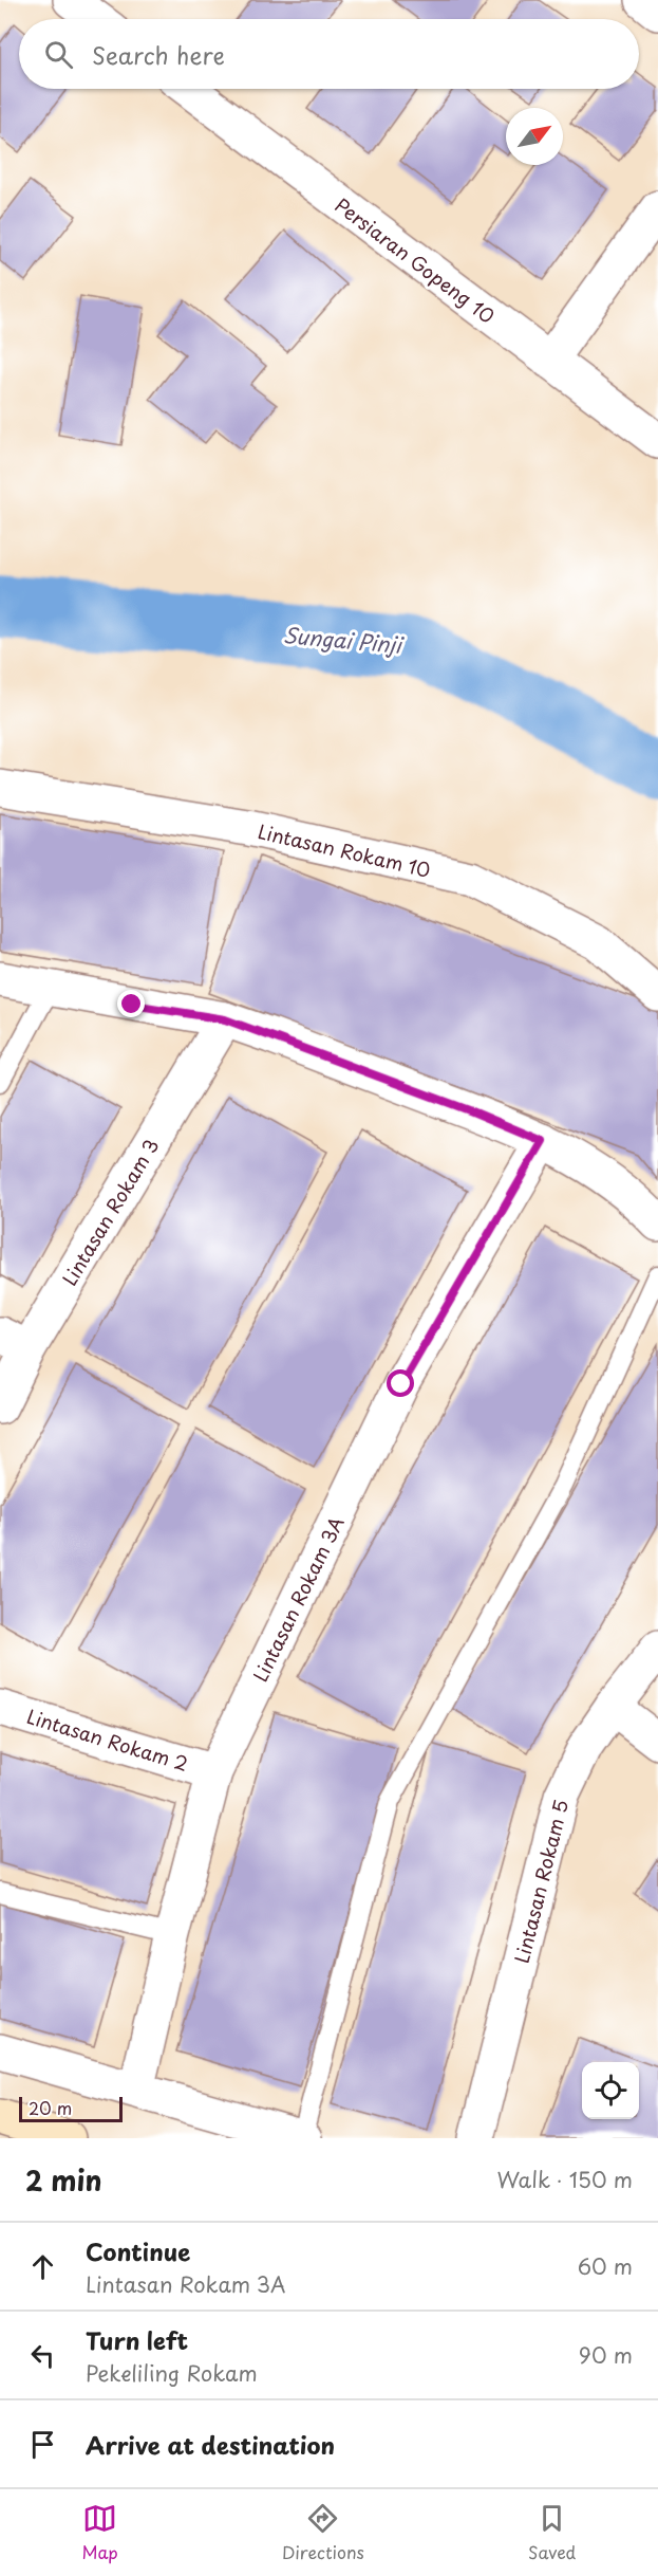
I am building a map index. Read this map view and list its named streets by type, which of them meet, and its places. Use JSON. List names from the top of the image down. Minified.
{"streets":{"street":["Persiaran Gopeng 10","Lintasan Rokam 10","Lintasan Rokam 3","Lintasan Rokam 3A","Lintasan Rokam 2","Lintasan Rokam 5"]},"crossings":[["Lintasan Rokam 3A","Lintasan Rokam 2"]],"water":["Sungai Pinji"],"scale_bar":"20 m","north":"top right","page":{"search":"Search here","scale":"20 m","heading":["2 min","Walk · 150 m"],"list":[["Continue","Lintasan Rokam 3A","60 m"],["Turn left","Pekeliling Rokam","90 m"],"Arrive at destination"],"nav":["Map","Directions","Saved"]}}
